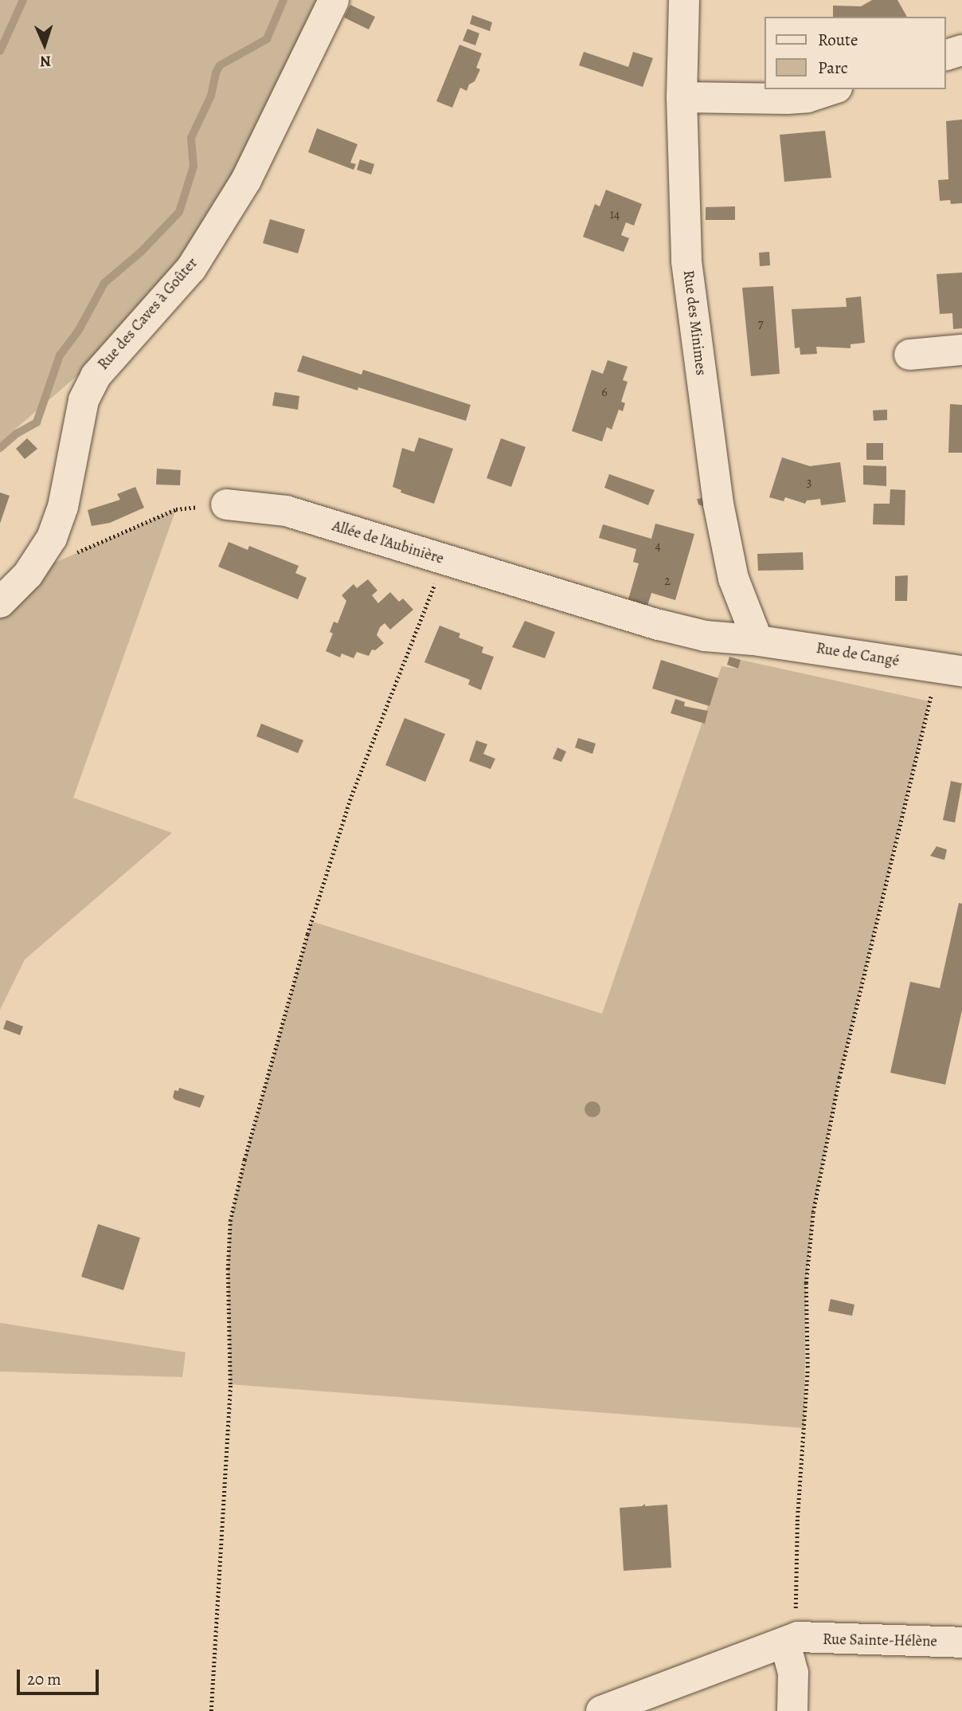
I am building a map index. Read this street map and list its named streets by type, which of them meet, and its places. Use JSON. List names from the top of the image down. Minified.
{"streets":{"street":["Rue des Caves à Goûter","Rue des Minimes","Allée de l'Aubinière","Rue de Cangé","Rue Sainte-Hélène"]},"crossings":[["Rue des Minimes","Allée de l'Aubinière"],["Rue des Minimes","Rue de Cangé"],["Allée de l'Aubinière","Rue de Cangé"]],"house_numbers":["14","7","6","3","4","2"],"legend":["Route","Parc"],"scale_bar":"20 m","north":"bottom"}
